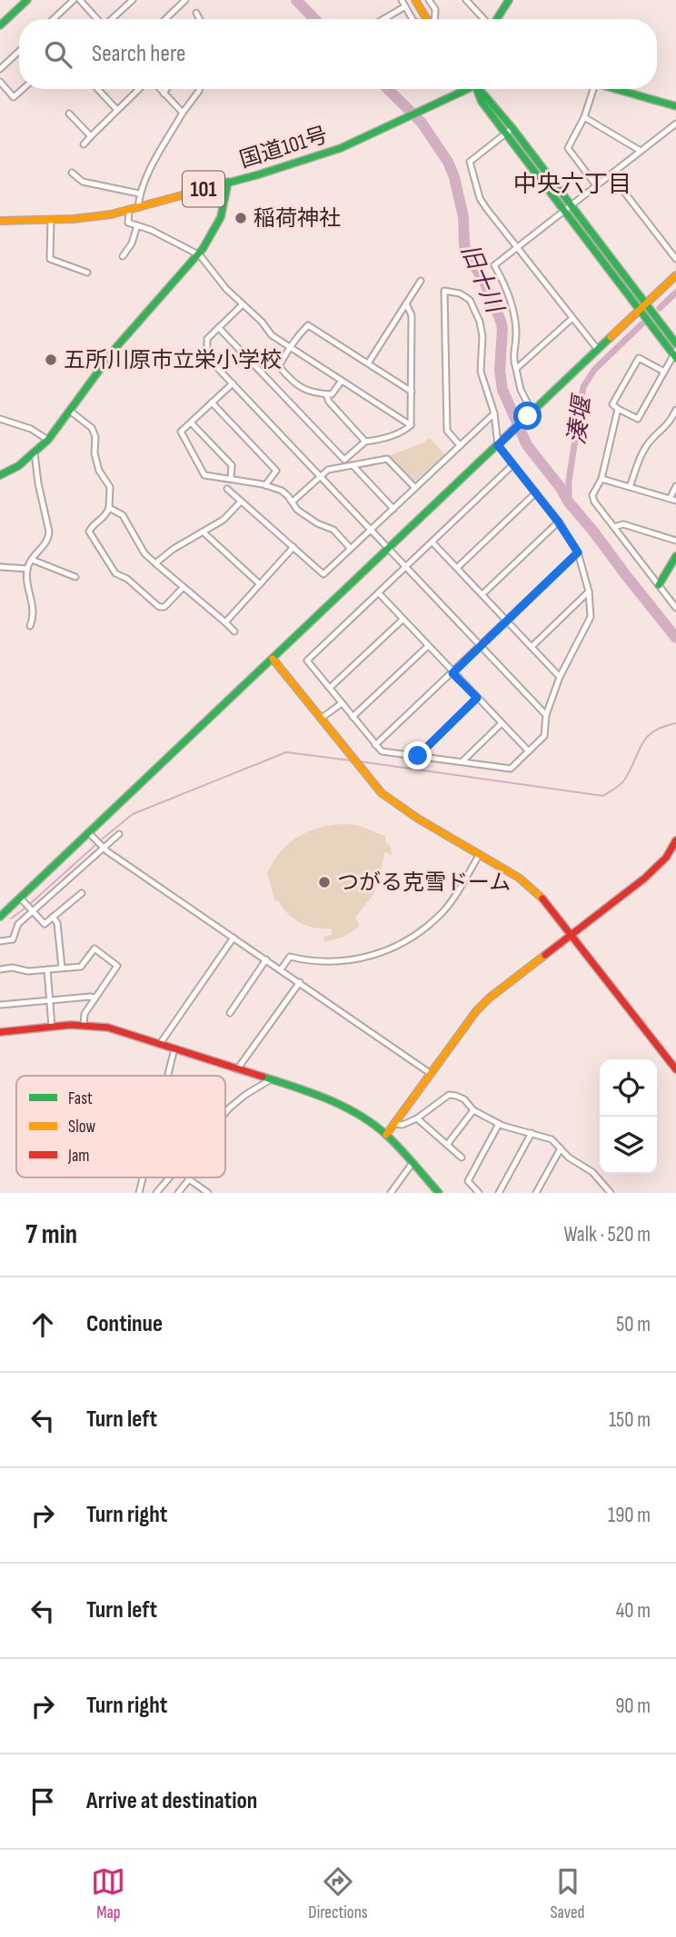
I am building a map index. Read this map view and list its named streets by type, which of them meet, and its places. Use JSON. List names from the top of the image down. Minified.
{"streets":{"main road":["国道101号","101"]},"districts":["中央六丁目"],"water":["旧十川","湊堰"],"places":["稲荷神社","五所川原市立栄小学校","つがる克雪ドーム"],"legend":["Fast","Slow","Jam"],"page":{"search":"Search here","heading":["7 min","Walk · 520 m"],"list":[["Continue","50 m"],["Turn left","150 m"],["Turn right","190 m"],["Turn left","40 m"],["Turn right","90 m"],"Arrive at destination"],"nav":["Map","Directions","Saved"]}}
